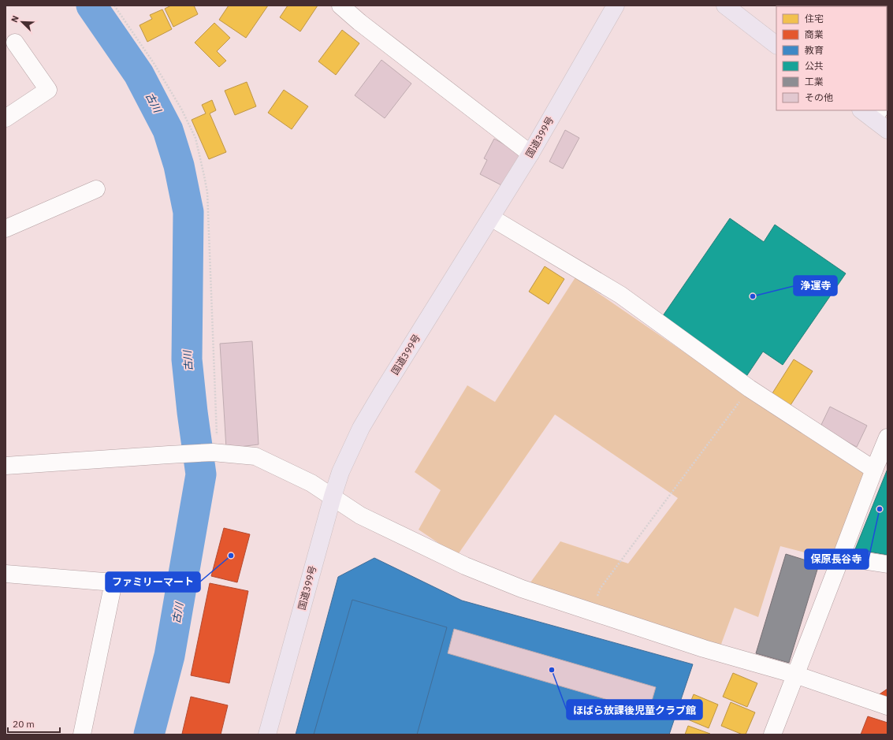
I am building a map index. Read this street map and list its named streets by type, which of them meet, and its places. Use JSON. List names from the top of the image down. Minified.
{"streets":{"highway":["国道399号"]},"water":["古川"],"places":["浄運寺","保原長谷寺","ファミリーマート","ほばら放課後児童クラブ館"],"legend":["住宅","商業","教育","公共","工業","その他"],"scale_bar":"20 m","north":"top left"}
